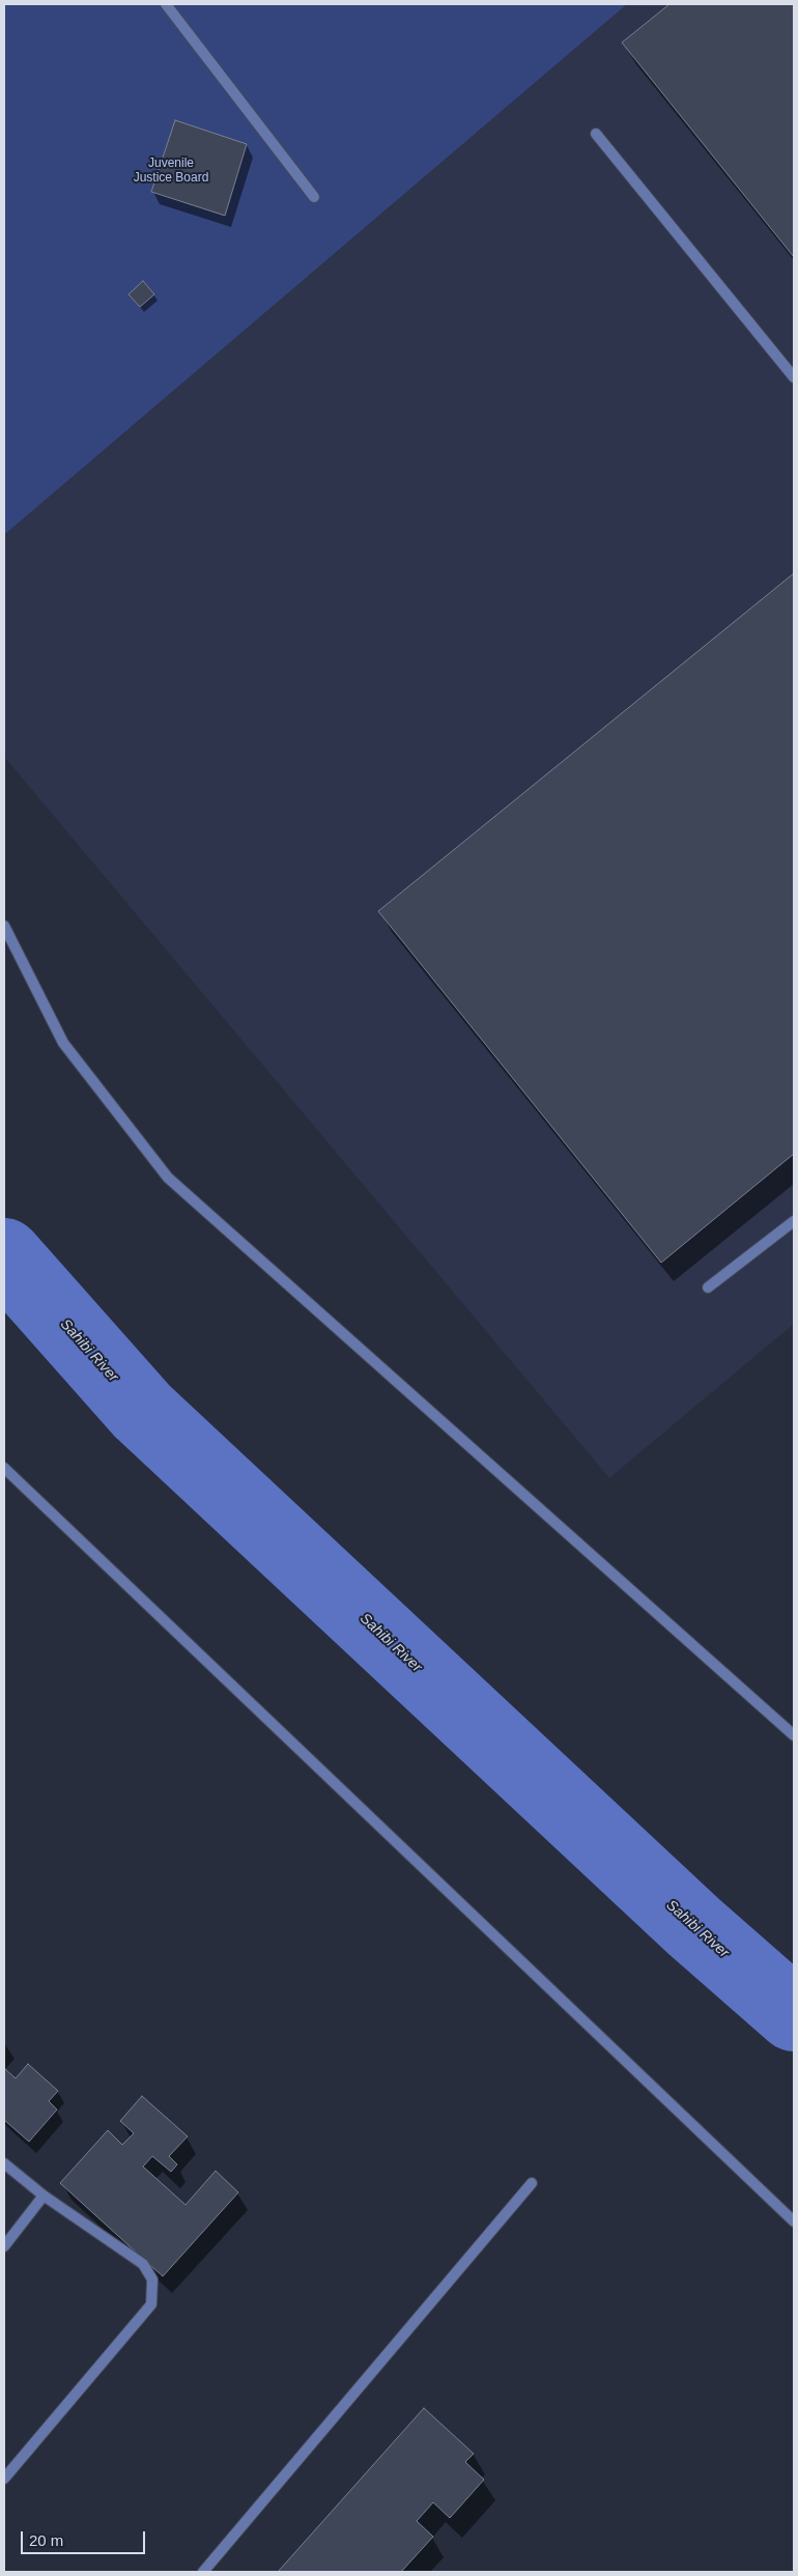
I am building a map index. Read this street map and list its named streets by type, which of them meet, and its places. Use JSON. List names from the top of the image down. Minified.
{"water":["Sahibi River"],"parks":["Juvenile Justice Board"],"scale_bar":"20 m"}
